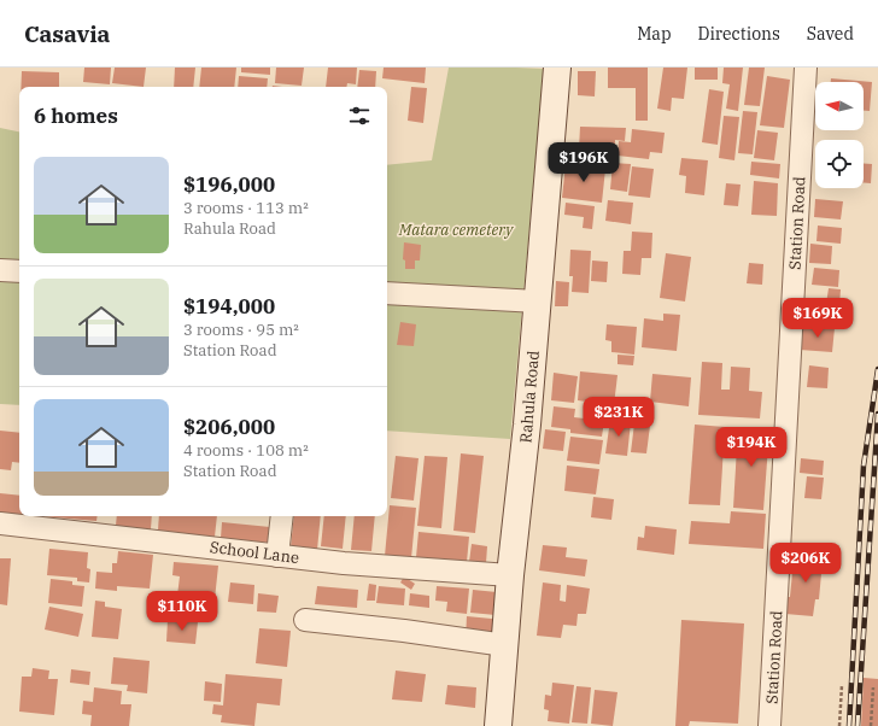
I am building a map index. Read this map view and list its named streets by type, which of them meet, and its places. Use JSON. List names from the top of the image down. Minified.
{"streets":{"main road":["Rahula Road"],"street":["Station Road","School Lane"]},"crossings":[["Rahula Road","School Lane"]],"parks":["Matara cemetery"],"north":"left","page":{"header":"Casavia","nav":["Map","Directions","Saved"],"heading":"6 homes","price":["$196K","$169K","$231K","$194K","$206K","$110K"],"list":[{"name":"$196,000","note":"3 rooms · 113 m² · Rahula Road"},{"name":"$194,000","note":"3 rooms · 95 m² · Station Road"},{"name":"$206,000","note":"4 rooms · 108 m² · Station Road"}]}}
